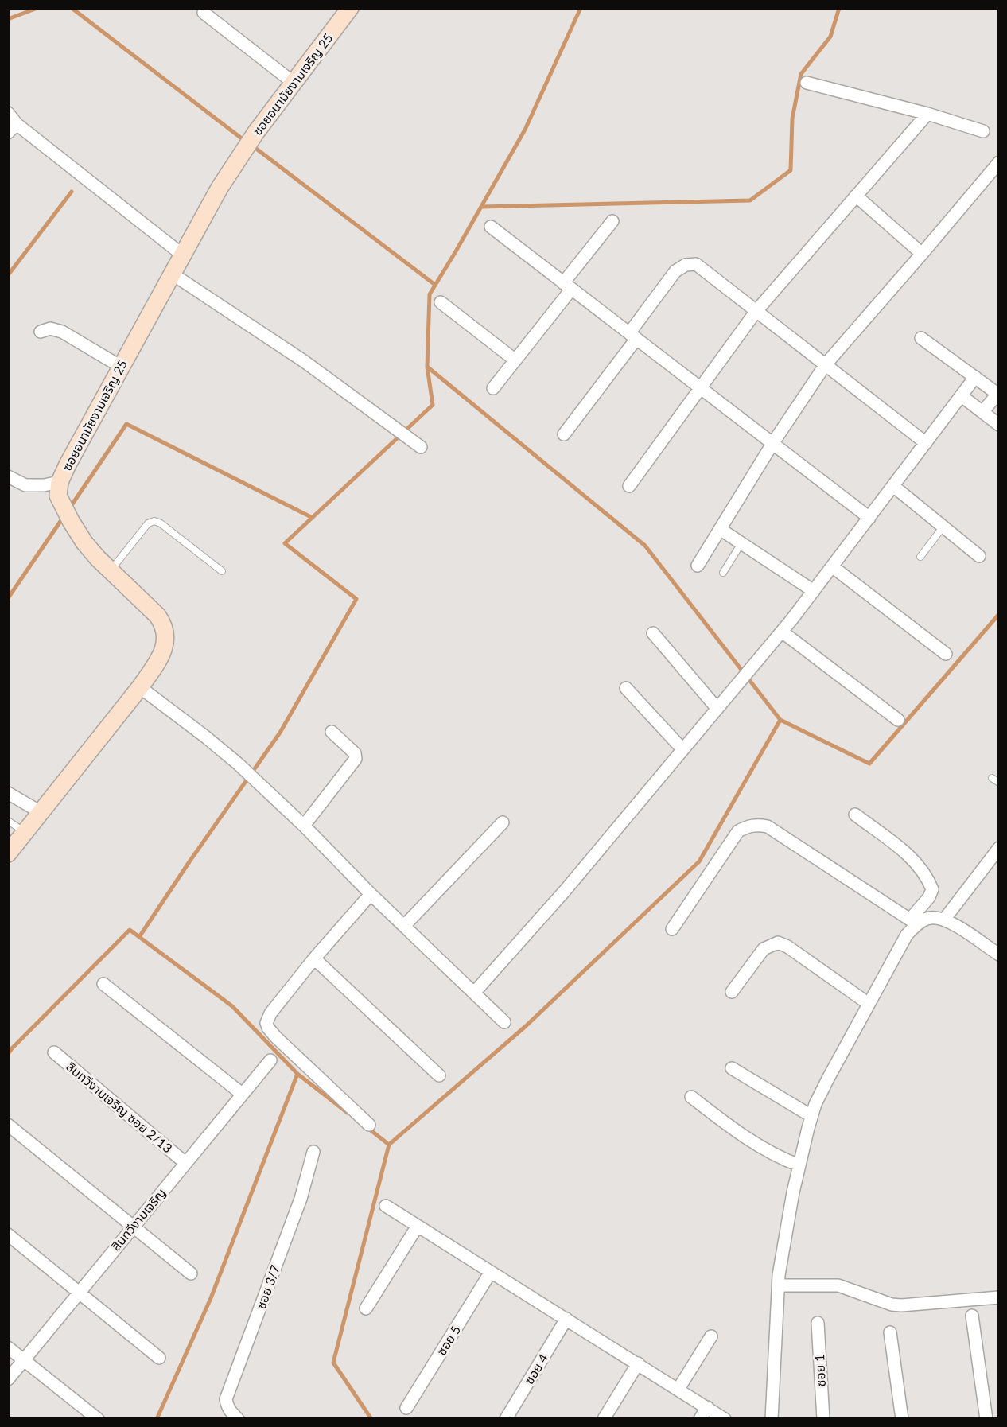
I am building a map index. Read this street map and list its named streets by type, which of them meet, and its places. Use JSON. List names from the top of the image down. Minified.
{"streets":{"street":["ซอยอนามัยงามเจริญ 25","สินทวีงามเจริญ ซอย 2/13","สินทวีงามเจริญ","ซอย 3/7","ซอย 5","ซอย 4","ซอย 1"]},"crossings":[["สินทวีงามเจริญ ซอย 2/13","สินทวีงามเจริญ"]]}
